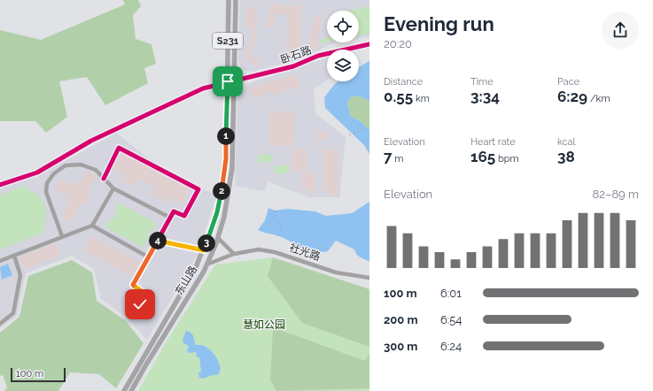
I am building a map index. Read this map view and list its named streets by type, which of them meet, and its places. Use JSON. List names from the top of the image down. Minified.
{"streets":{"main road":["S231","东山路"],"street":["卧石路","社光路"]},"crossings":[["卧石路","东山路"],["社光路","东山路"]],"parks":["慧如公园"],"scale_bar":"100 m","page":{"heading":["Evening run","20:20"],"stats":[["Distance","0.55 km"],["Time","3:34"],["Pace","6:29 /km"],["Elevation","7 m"],["Heart rate","165 bpm"],["kcal","38"]],"pins":["1","2","4","3"],"chart":["Elevation","82–89 m"],"list":[{"name":"100 m","note":"6:01"},{"name":"200 m","note":"6:54"},{"name":"300 m","note":"6:24"}],"scale":"100 m"}}
